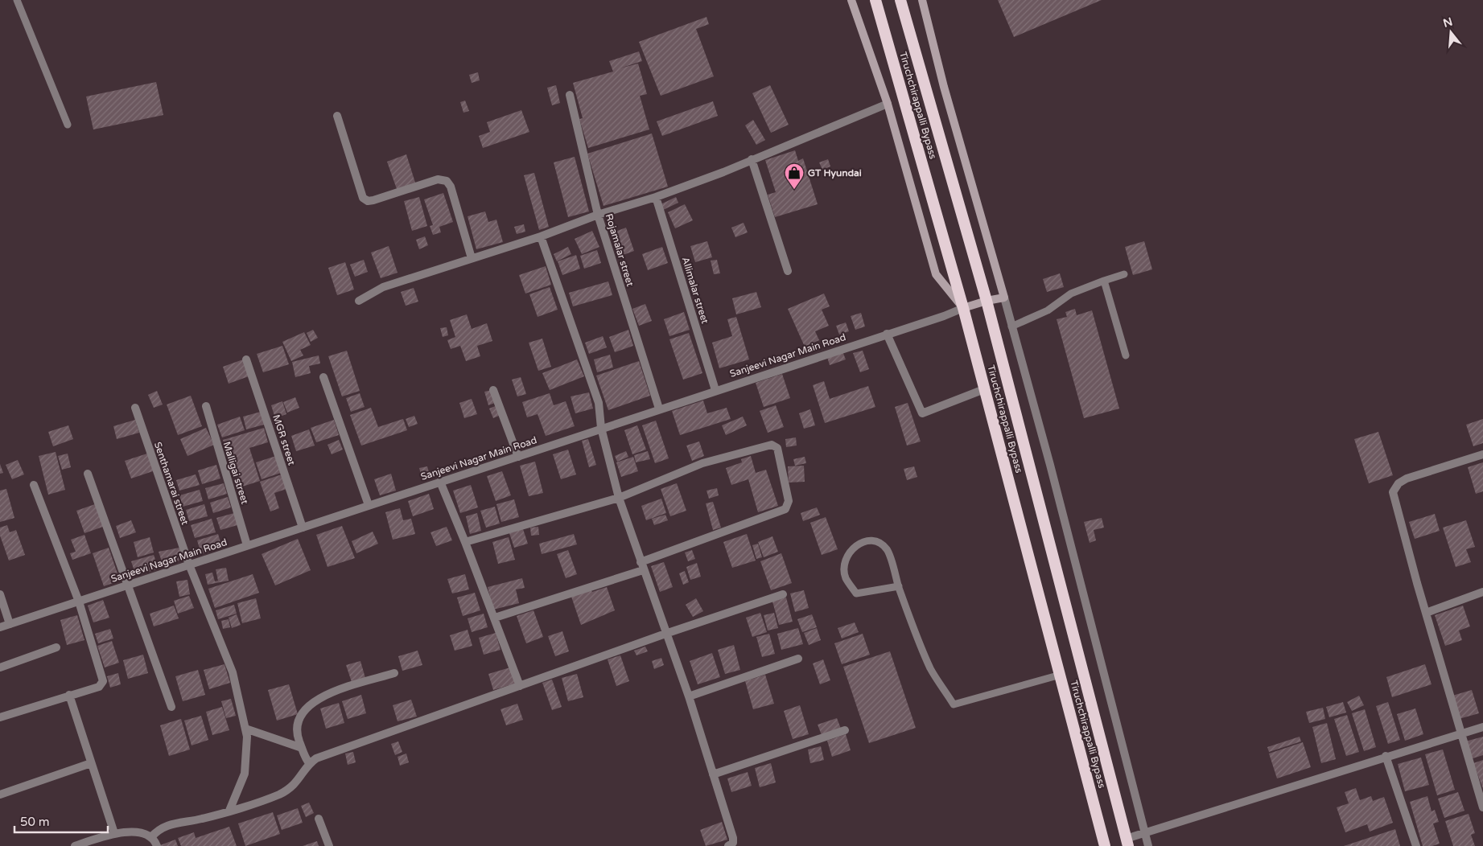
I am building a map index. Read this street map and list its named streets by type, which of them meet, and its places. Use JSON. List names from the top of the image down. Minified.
{"streets":{"highway":["Tiruchchirappalli Bypass"],"street":["Rojamalar street","Allimalar street","Sanjeevi Nagar Main Road","MGR street","Malligai street","Senthamarai street"]},"crossings":[["Tiruchchirappalli Bypass","Sanjeevi Nagar Main Road"],["Rojamalar street","Sanjeevi Nagar Main Road"],["Allimalar street","Sanjeevi Nagar Main Road"],["Sanjeevi Nagar Main Road","MGR street"],["Sanjeevi Nagar Main Road","Malligai street"],["Sanjeevi Nagar Main Road","Senthamarai street"]],"places":{"shop":["GT Hyundai"]},"scale_bar":"50 m","north":"top"}
